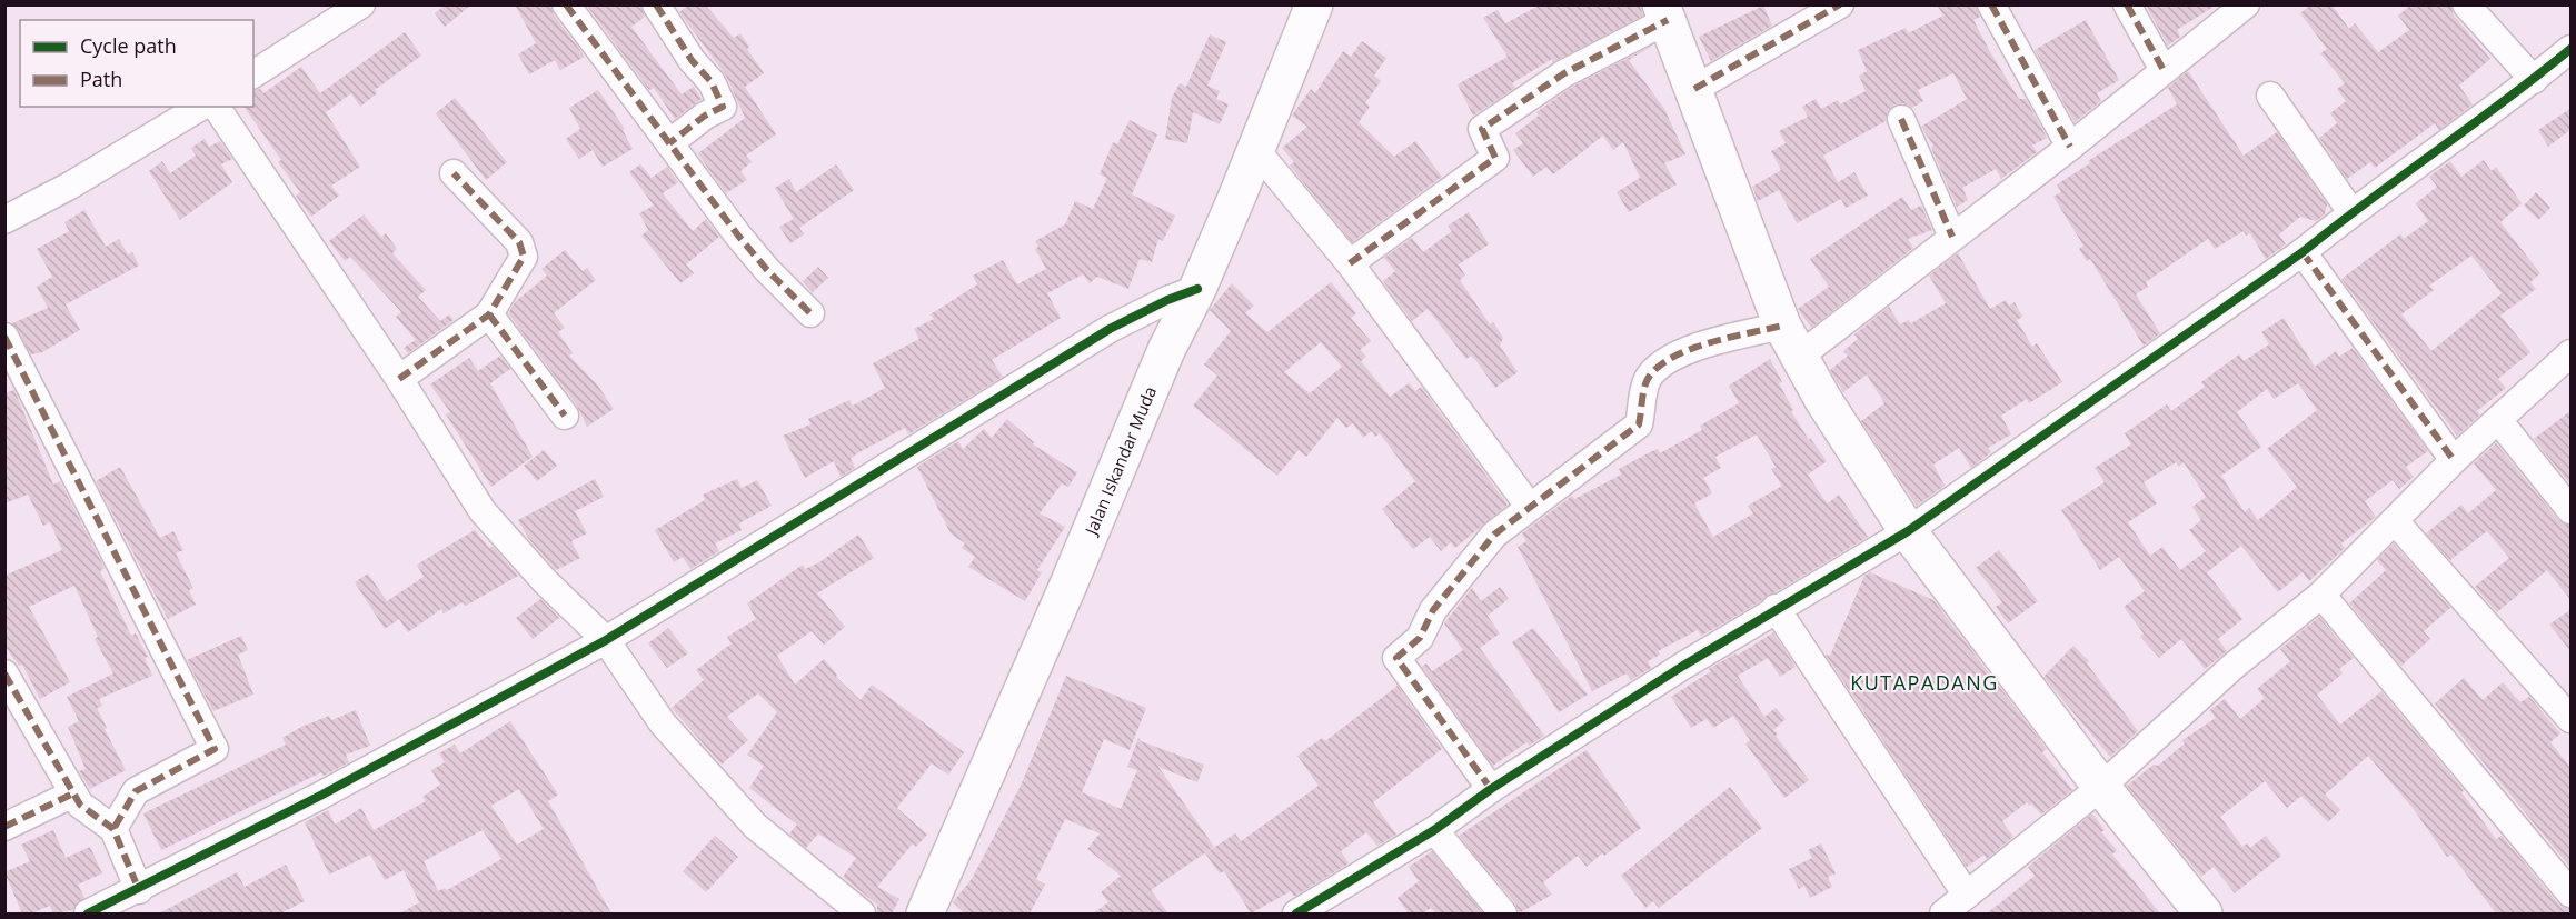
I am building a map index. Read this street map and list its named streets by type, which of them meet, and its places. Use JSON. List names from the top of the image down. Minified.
{"streets":{"highway":["Jalan Iskandar Muda"]},"districts":["KUTAPADANG"],"legend":["Cycle path","Path"]}
